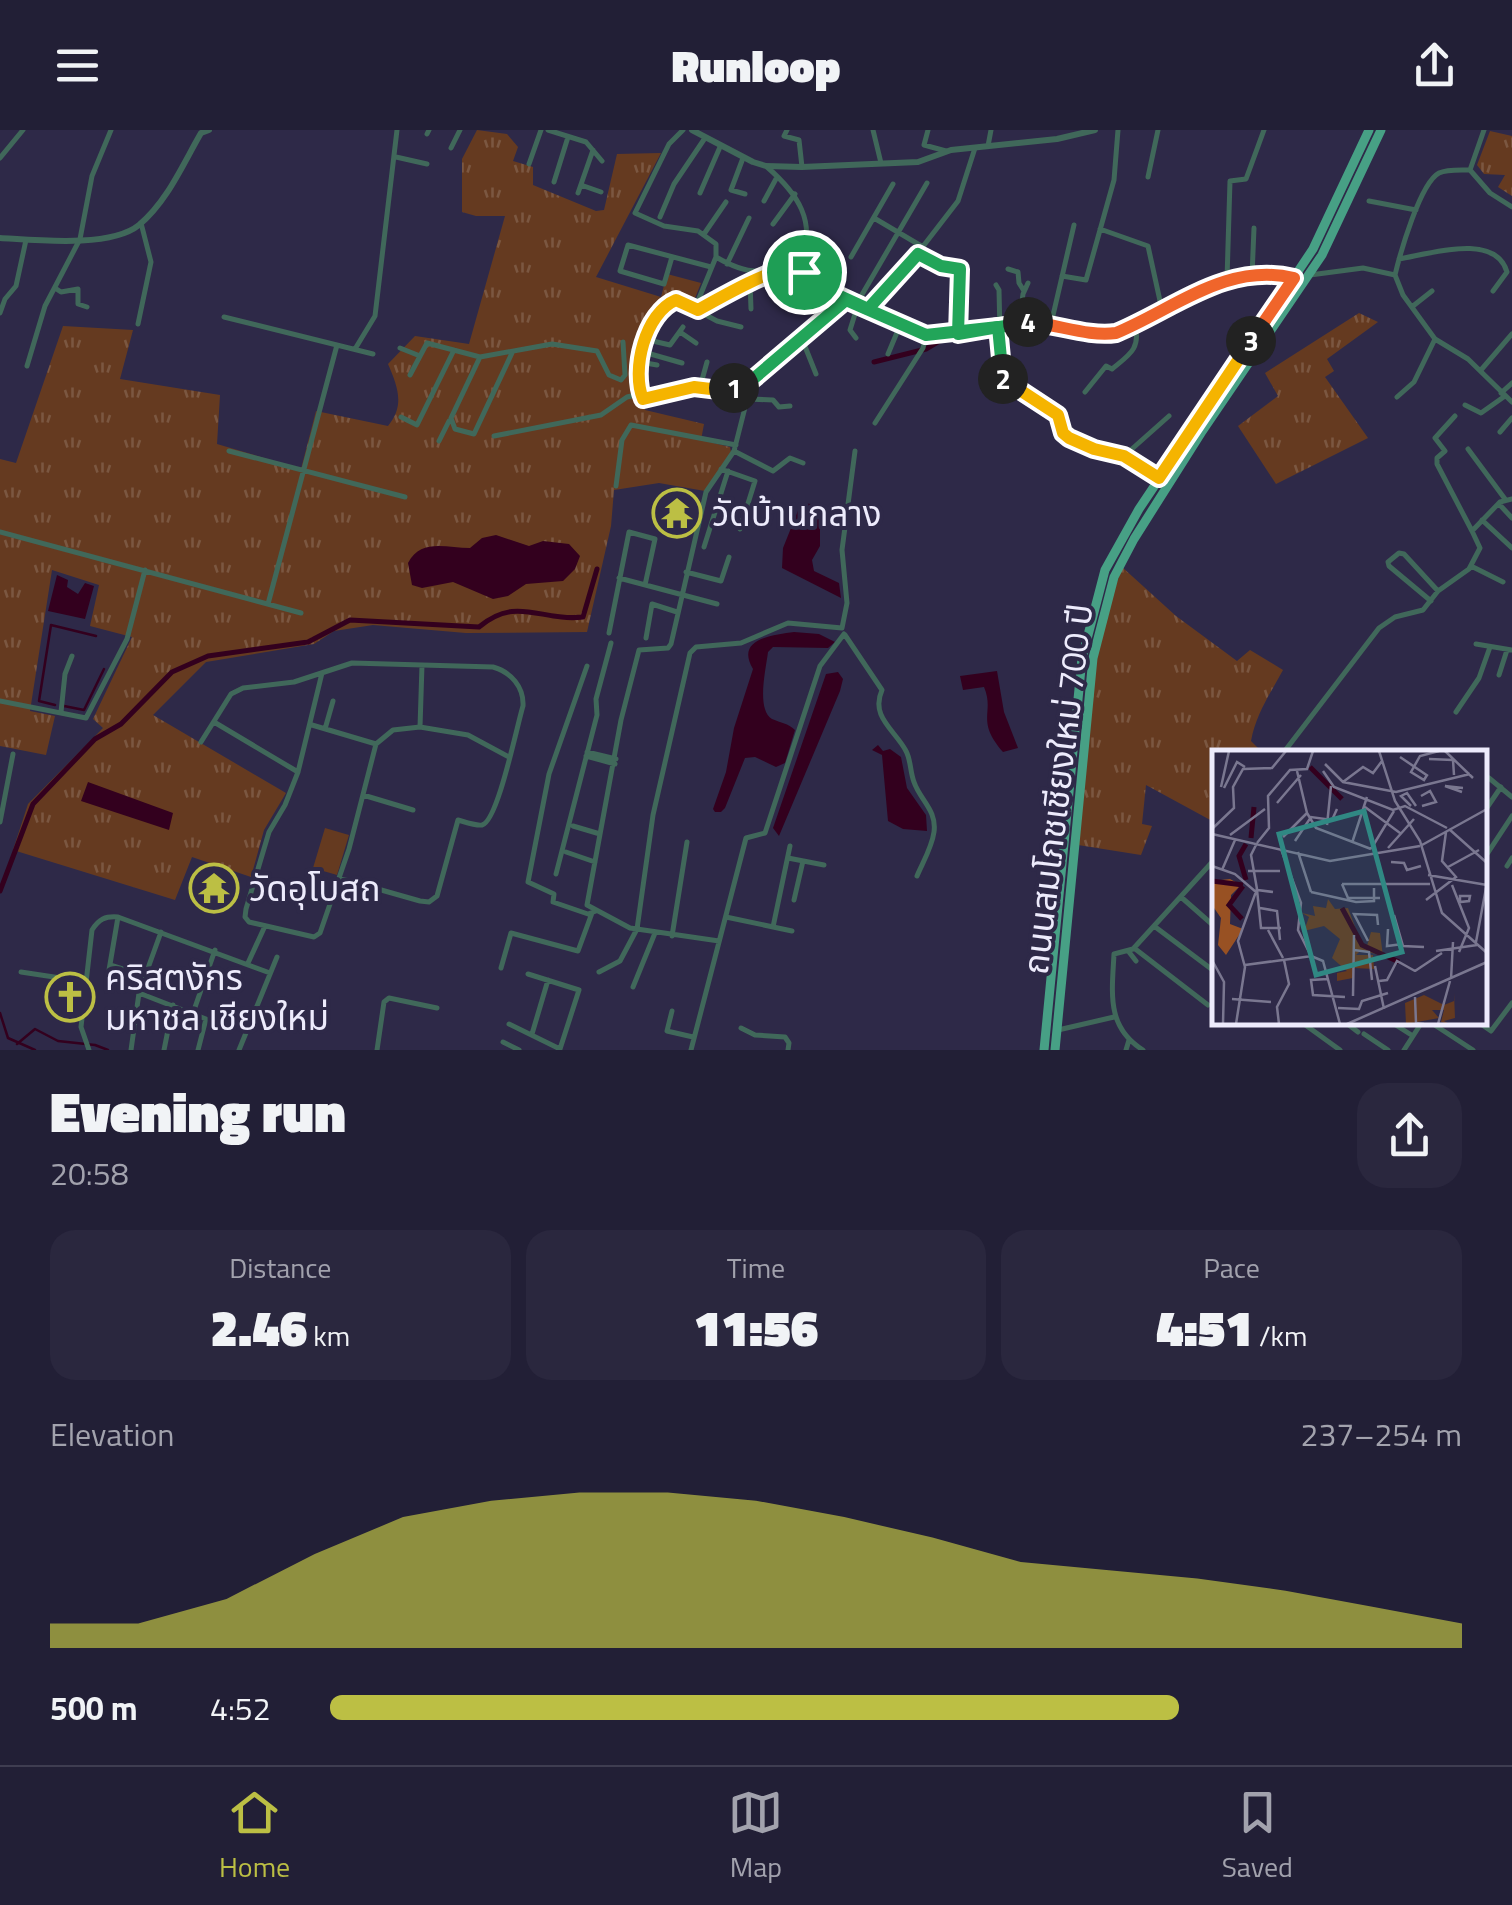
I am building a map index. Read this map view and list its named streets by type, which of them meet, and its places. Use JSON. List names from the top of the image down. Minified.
{"streets":{"main road":["ถนนสมโภชเชียงใหม่ 700 ปี"]},"places":{"temple":["วัดบ้านกลาง","วัดอุโบสถ"],"church":["คริสตงักร มหาชล เชียงใหม่"]},"page":{"header":"Runloop","pins":["4","3","2","1"],"heading":["Evening run","20:58"],"stats":[["Distance","2.46 km"],["Time","11:56"],["Pace","4:51 /km"]],"chart":["Elevation","237–254 m"],"list":[{"name":"500 m","note":"4:52"}],"tabs":["Home","Map","Saved"]}}
